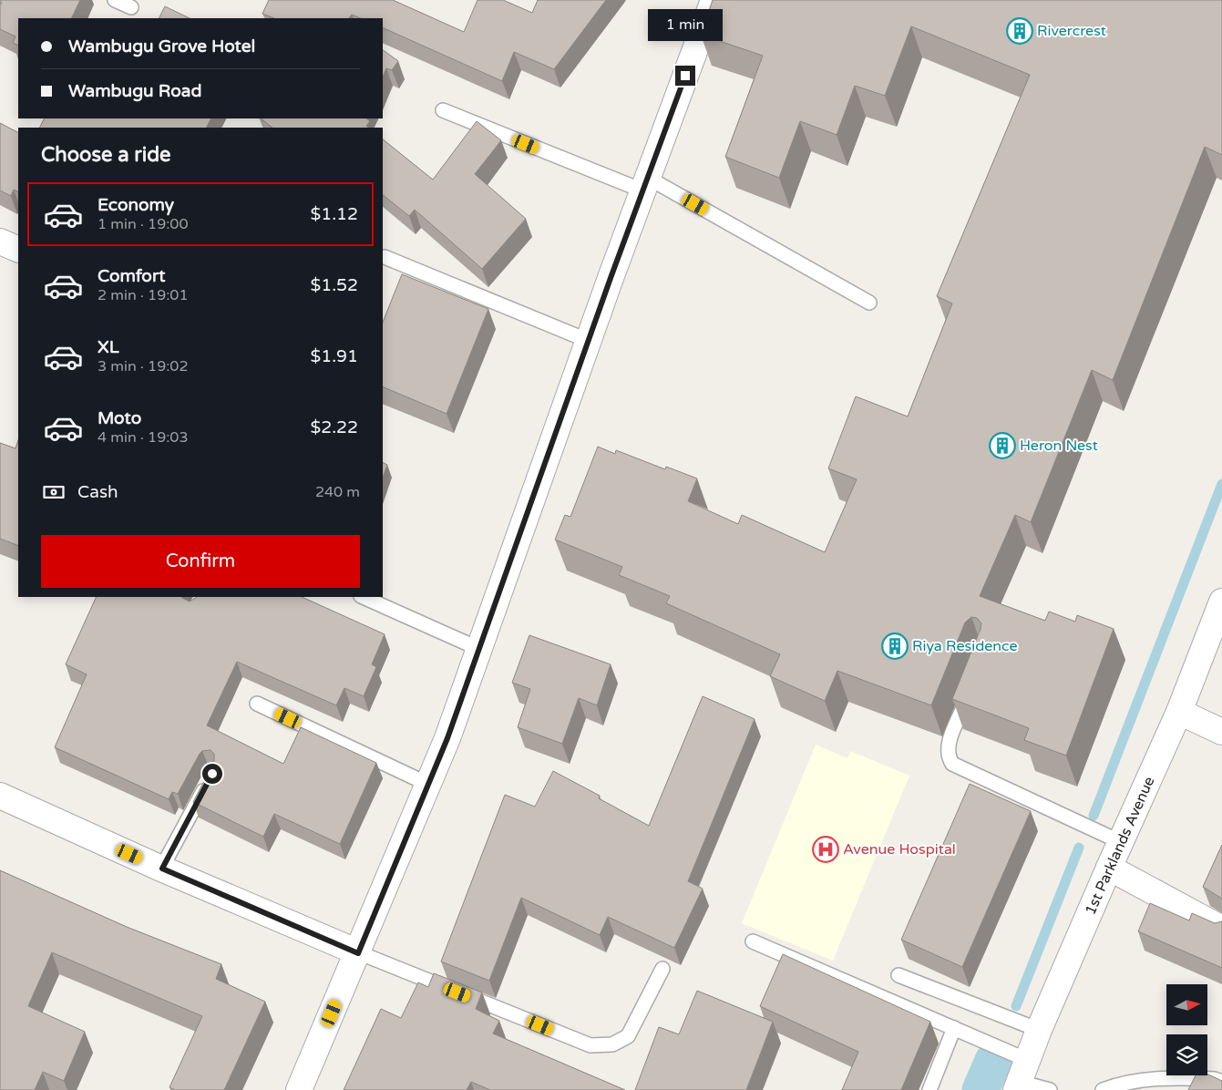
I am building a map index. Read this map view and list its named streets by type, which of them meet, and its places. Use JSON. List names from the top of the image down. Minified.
{"streets":{"street":["1st Parklands Avenue"]},"places":{"building":["Rivercrest","Heron Nest","Riya Residence"],"hospital":["Avenue Hospital"]},"north":"right","page":{"bubble":"1 min","banner":["Wambugu Grove Hotel","Wambugu Road"],"heading":"Choose a ride","list":[{"name":"Economy","note":"1 min · 19:00","value":"$1.12"},{"name":"Comfort","note":"2 min · 19:01","value":"$1.52"},{"name":"XL","note":"3 min · 19:02","value":"$1.91"},{"name":"Moto","note":"4 min · 19:03","value":"$2.22"}],"pay":["Cash","240 m"],"buttons":"Confirm"}}
